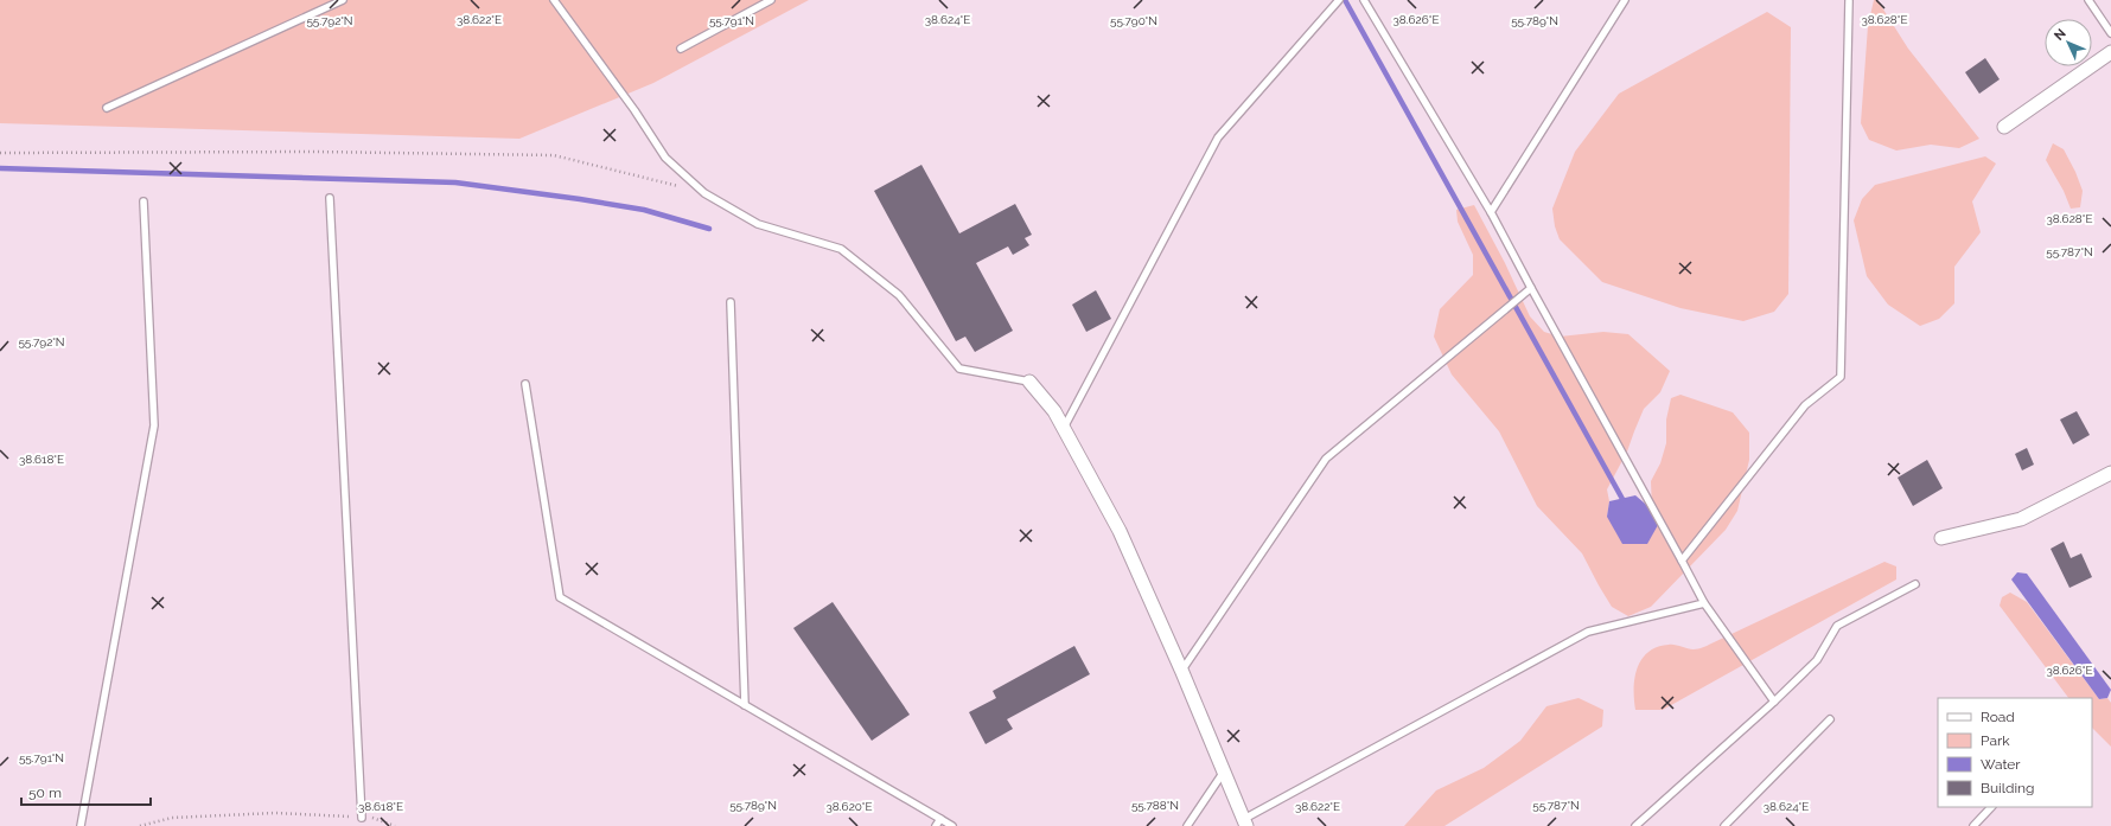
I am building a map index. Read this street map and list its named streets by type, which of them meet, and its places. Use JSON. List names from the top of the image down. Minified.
{"legend":["Road","Park","Water","Building"],"scale_bar":"50 m","north":"top left","coordinates":["38.622°E","38.624°E","38.626°E","38.628°E","55.792°N","55.791°N","55.790°N","55.789°N","55.787°N","38.618°E","55.788°N","38.620°E"]}
